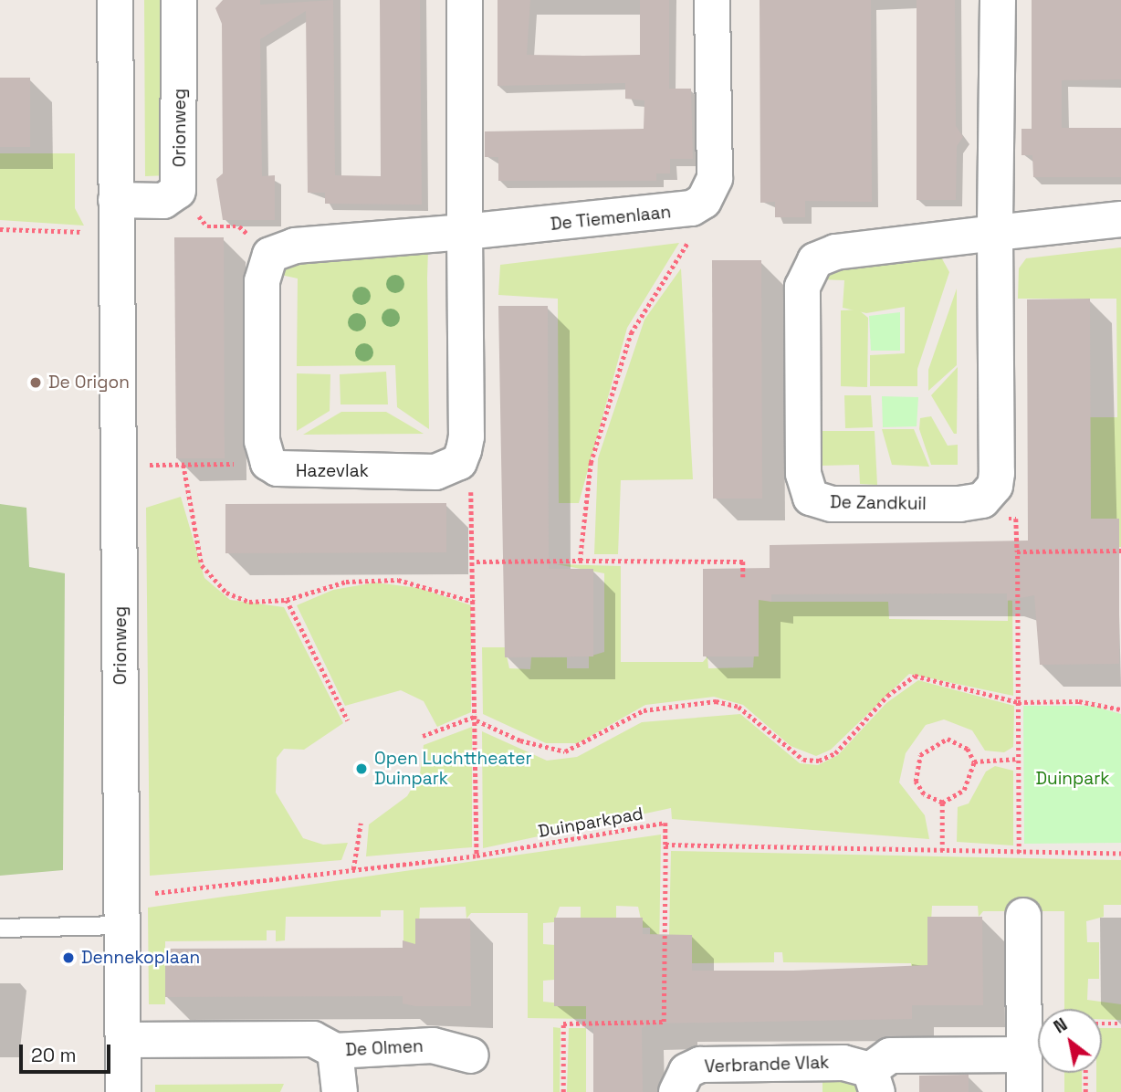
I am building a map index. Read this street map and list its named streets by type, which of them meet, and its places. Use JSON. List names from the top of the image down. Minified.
{"streets":{"street":["Orionweg","De Tiemenlaan","Hazevlak","De Zandkuil","De Olmen","Verbrande Vlak"],"path":["Duinparkpad"]},"crossings":[["Orionweg","Duinparkpad"],["Orionweg","De Olmen"]],"parks":["Duinpark"],"places":["De Origon","Open Luchttheater Duinpark","Dennekoplaan"],"scale_bar":"20 m","north":"top left"}
